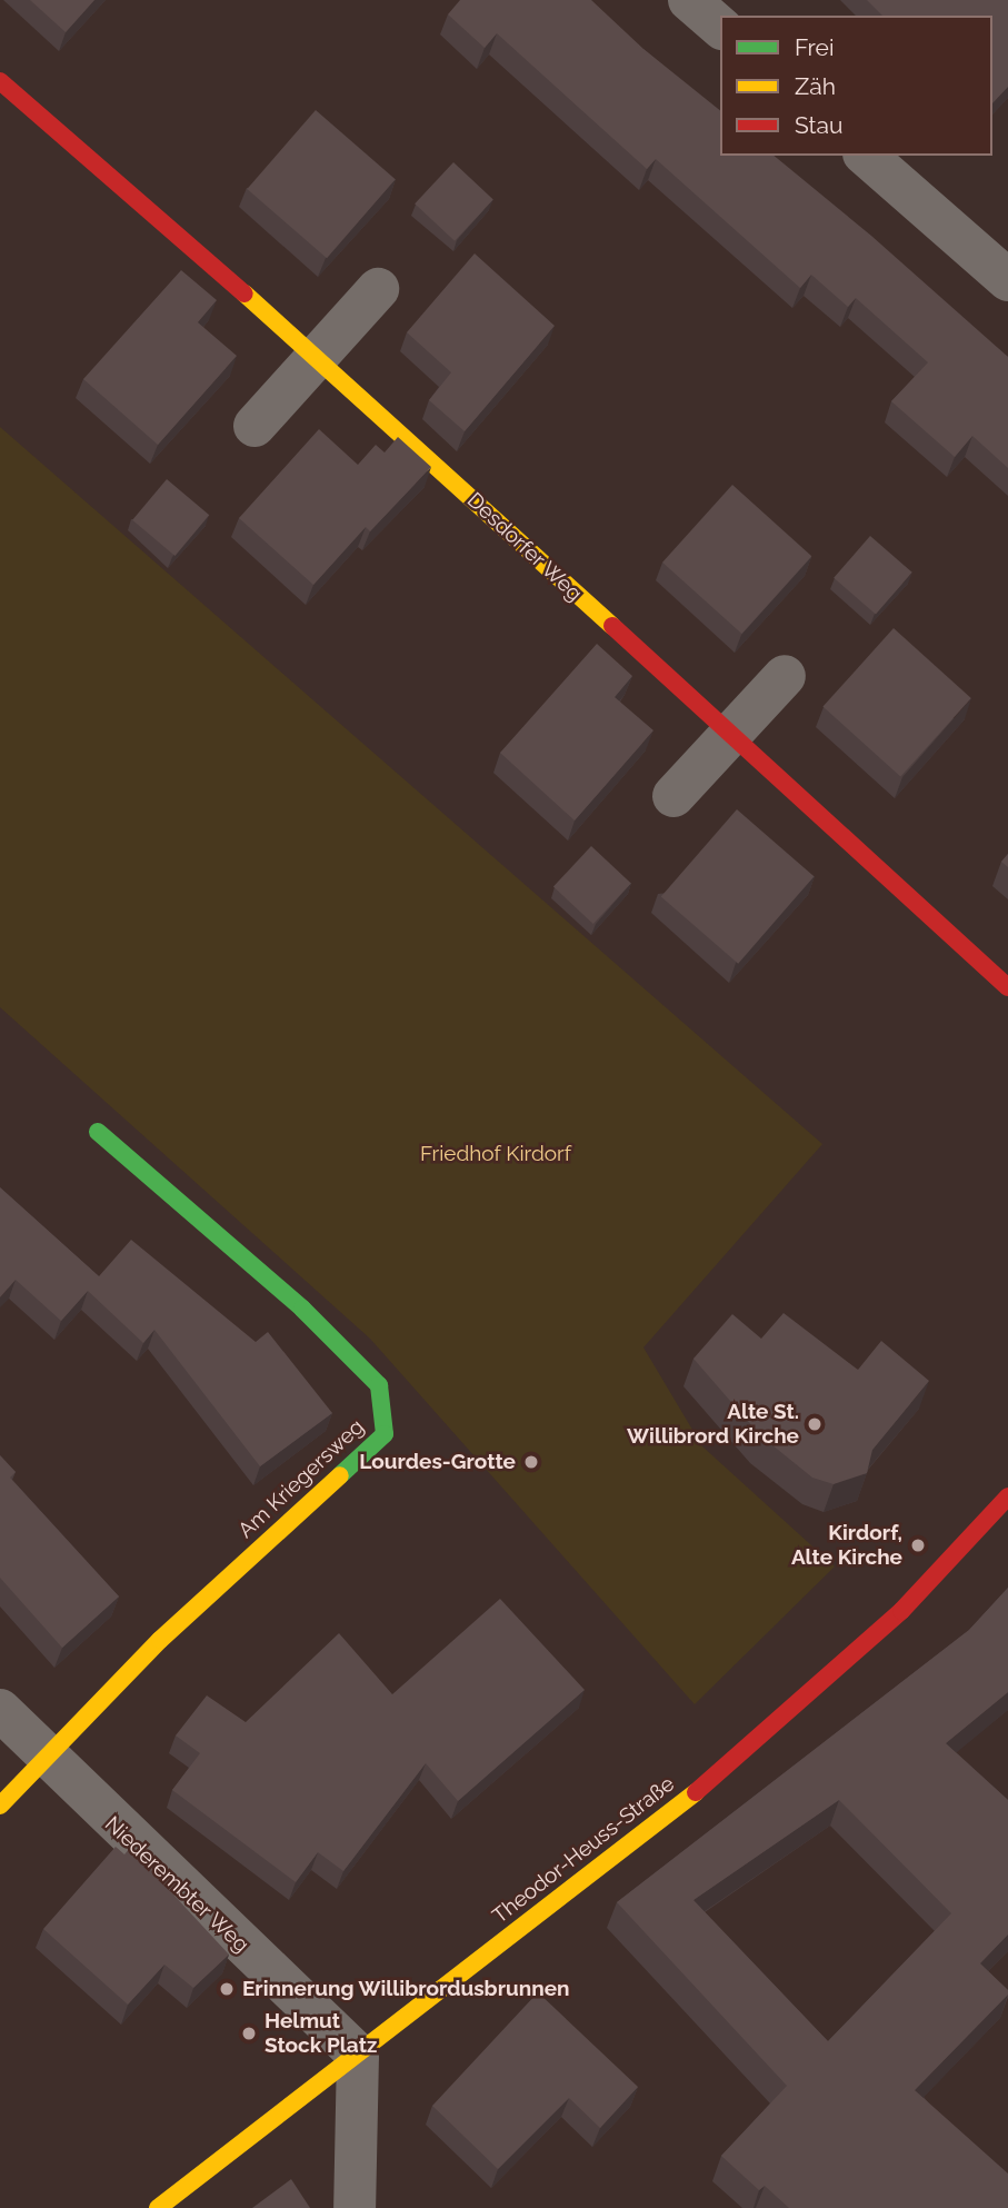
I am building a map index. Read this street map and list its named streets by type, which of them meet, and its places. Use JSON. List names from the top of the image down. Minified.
{"streets":{"street":["Desdorfer Weg","Am Kriegersweg","Theodor-Heuss-Straße","Niederembter Weg"]},"crossings":[["Am Kriegersweg","Niederembter Weg"],["Theodor-Heuss-Straße","Niederembter Weg"]],"parks":["Friedhof Kirdorf"],"places":["Alte St. Willibrord Kirche","Lourdes-Grotte","Kirdorf, Alte Kirche","Erinnerung Willibrordusbrunnen","Helmut Stock Platz"],"legend":["Frei","Zäh","Stau"]}
